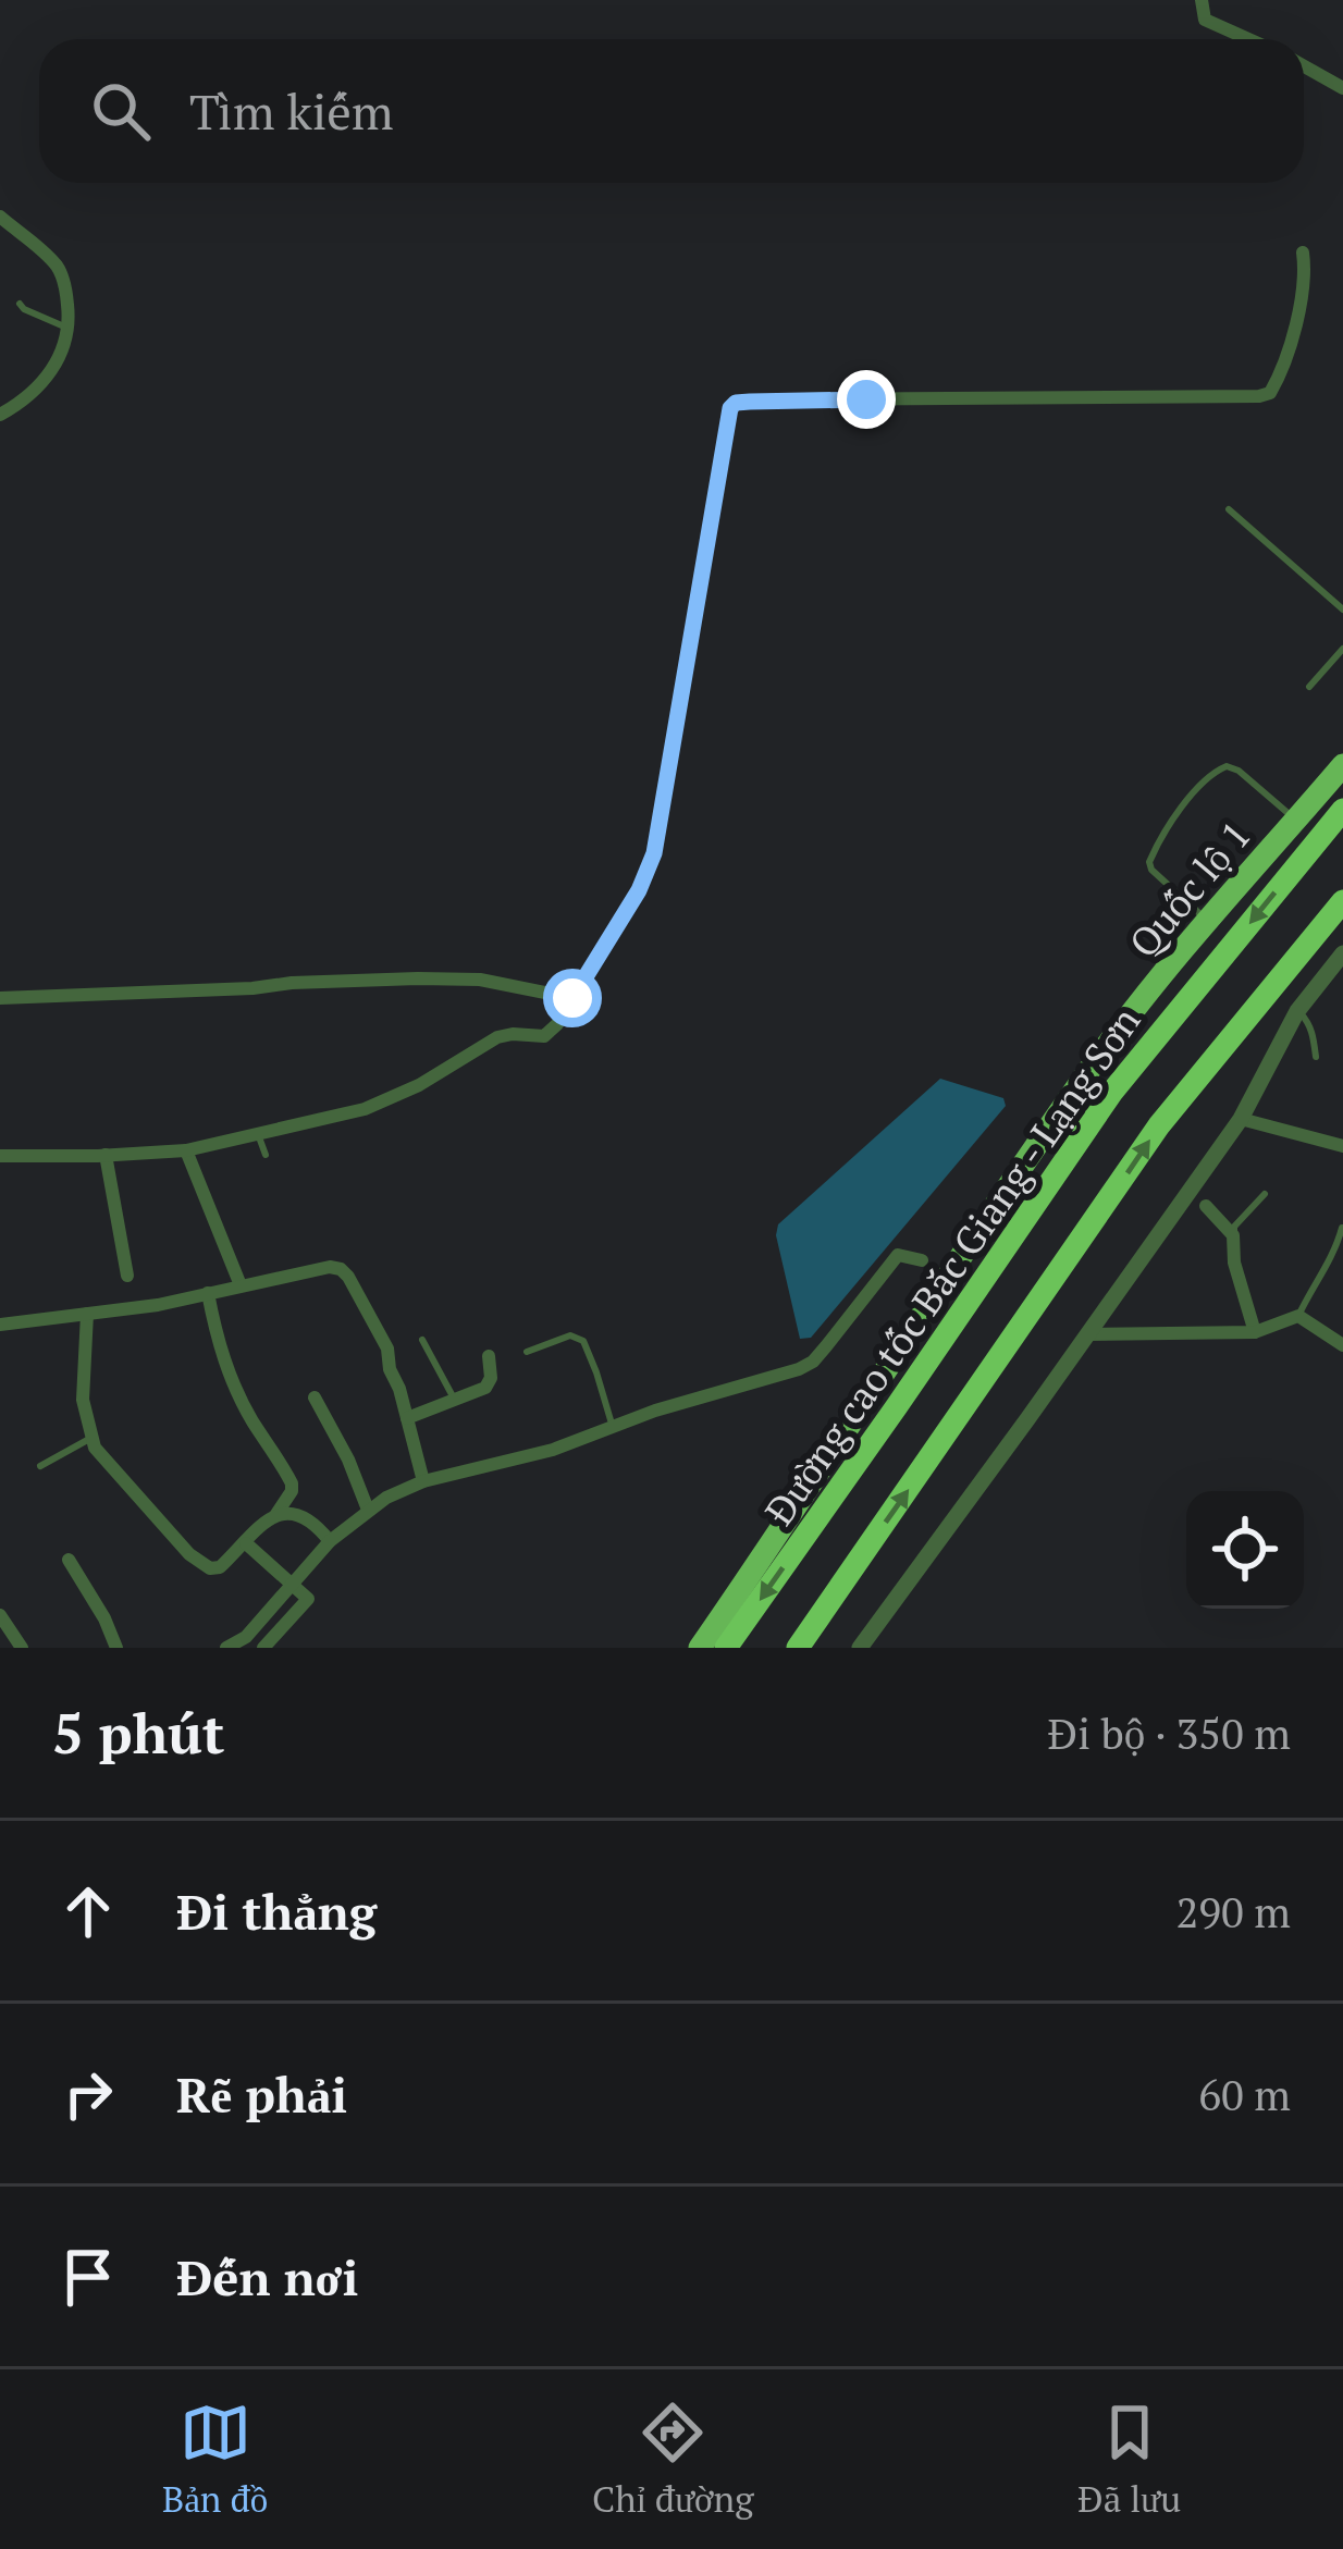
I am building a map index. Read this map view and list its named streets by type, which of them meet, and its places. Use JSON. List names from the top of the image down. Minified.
{"streets":{"highway":["Quốc lộ 1","Đường cao tốc Bắc Giang - Lạng Sơn"]},"page":{"search":"Tìm kiếm","heading":["5 phút","Đi bộ · 350 m"],"list":[["Đi thẳng","290 m"],["Rẽ phải","60 m"],"Đến nơi"],"nav":["Bản đồ","Chỉ đường","Đã lưu"]}}
